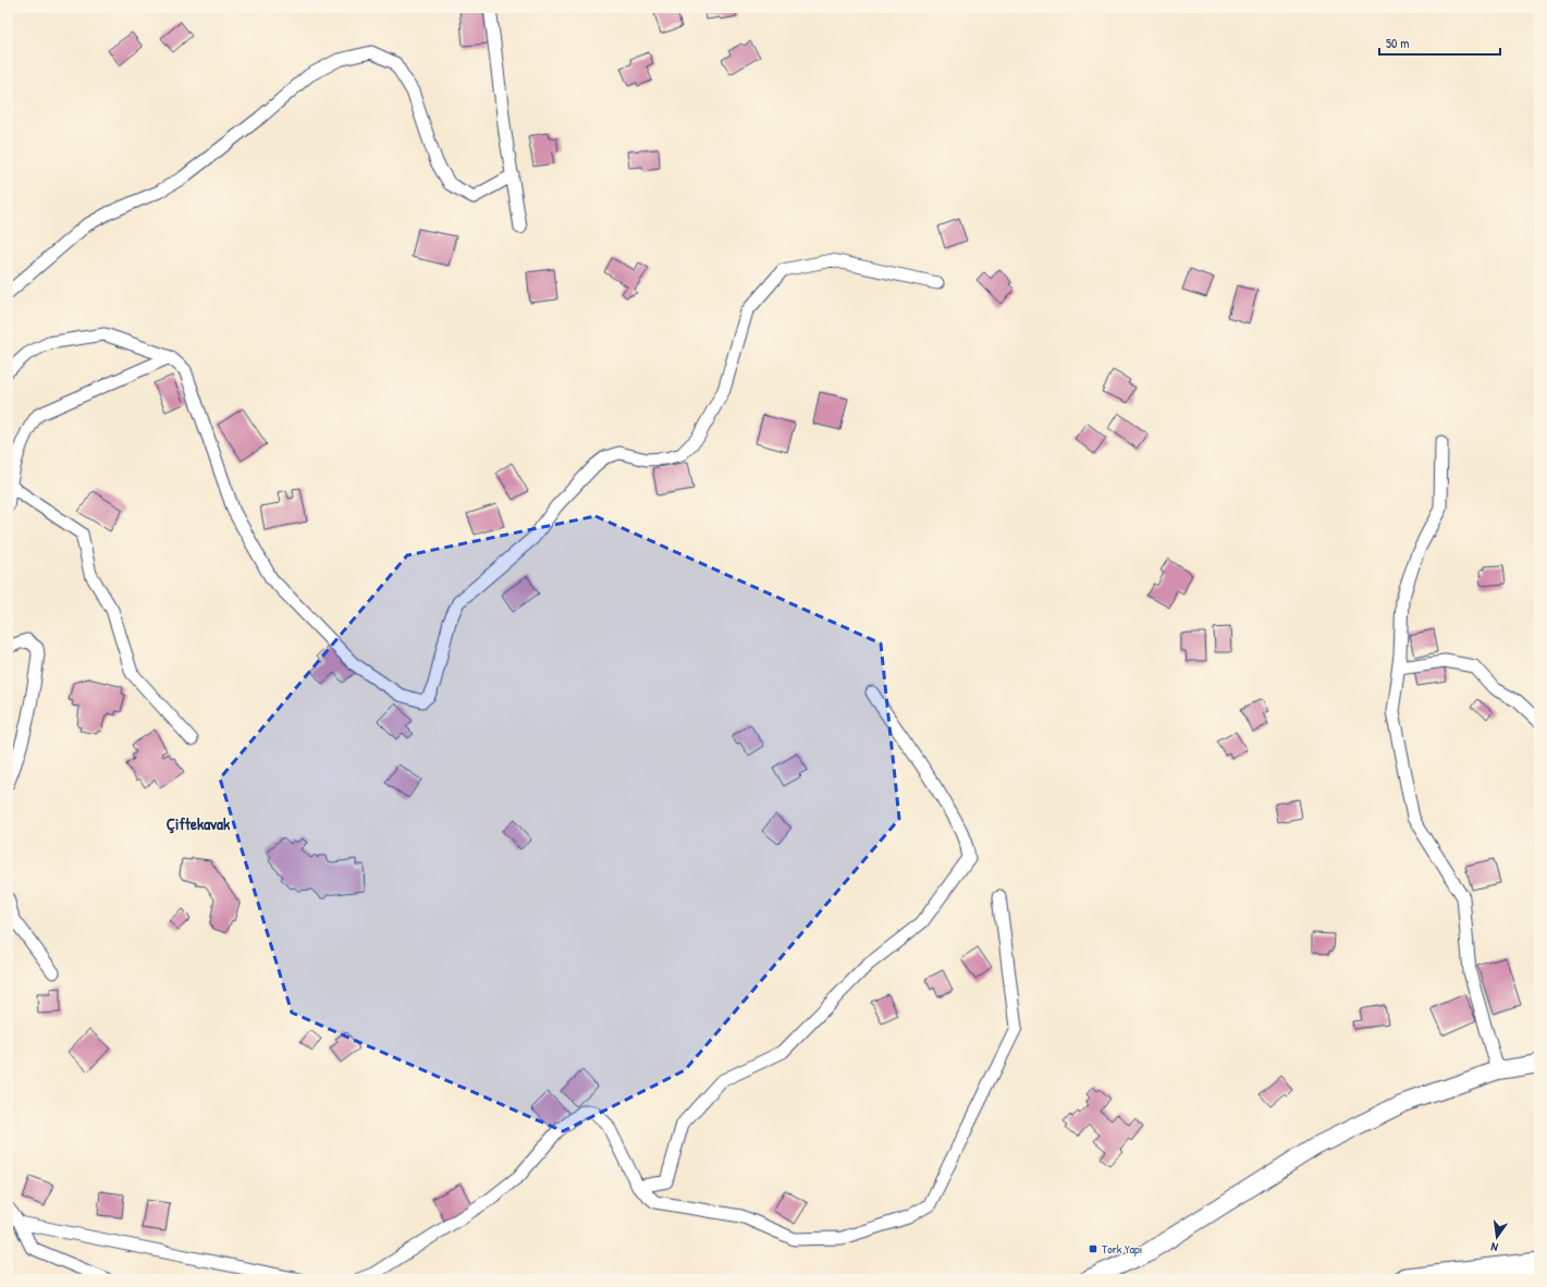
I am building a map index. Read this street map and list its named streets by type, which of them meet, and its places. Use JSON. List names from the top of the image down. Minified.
{"districts":["Çiftekavak"],"places":{"transit":["Tork Yapı"]},"scale_bar":"50 m","north":"bottom"}
